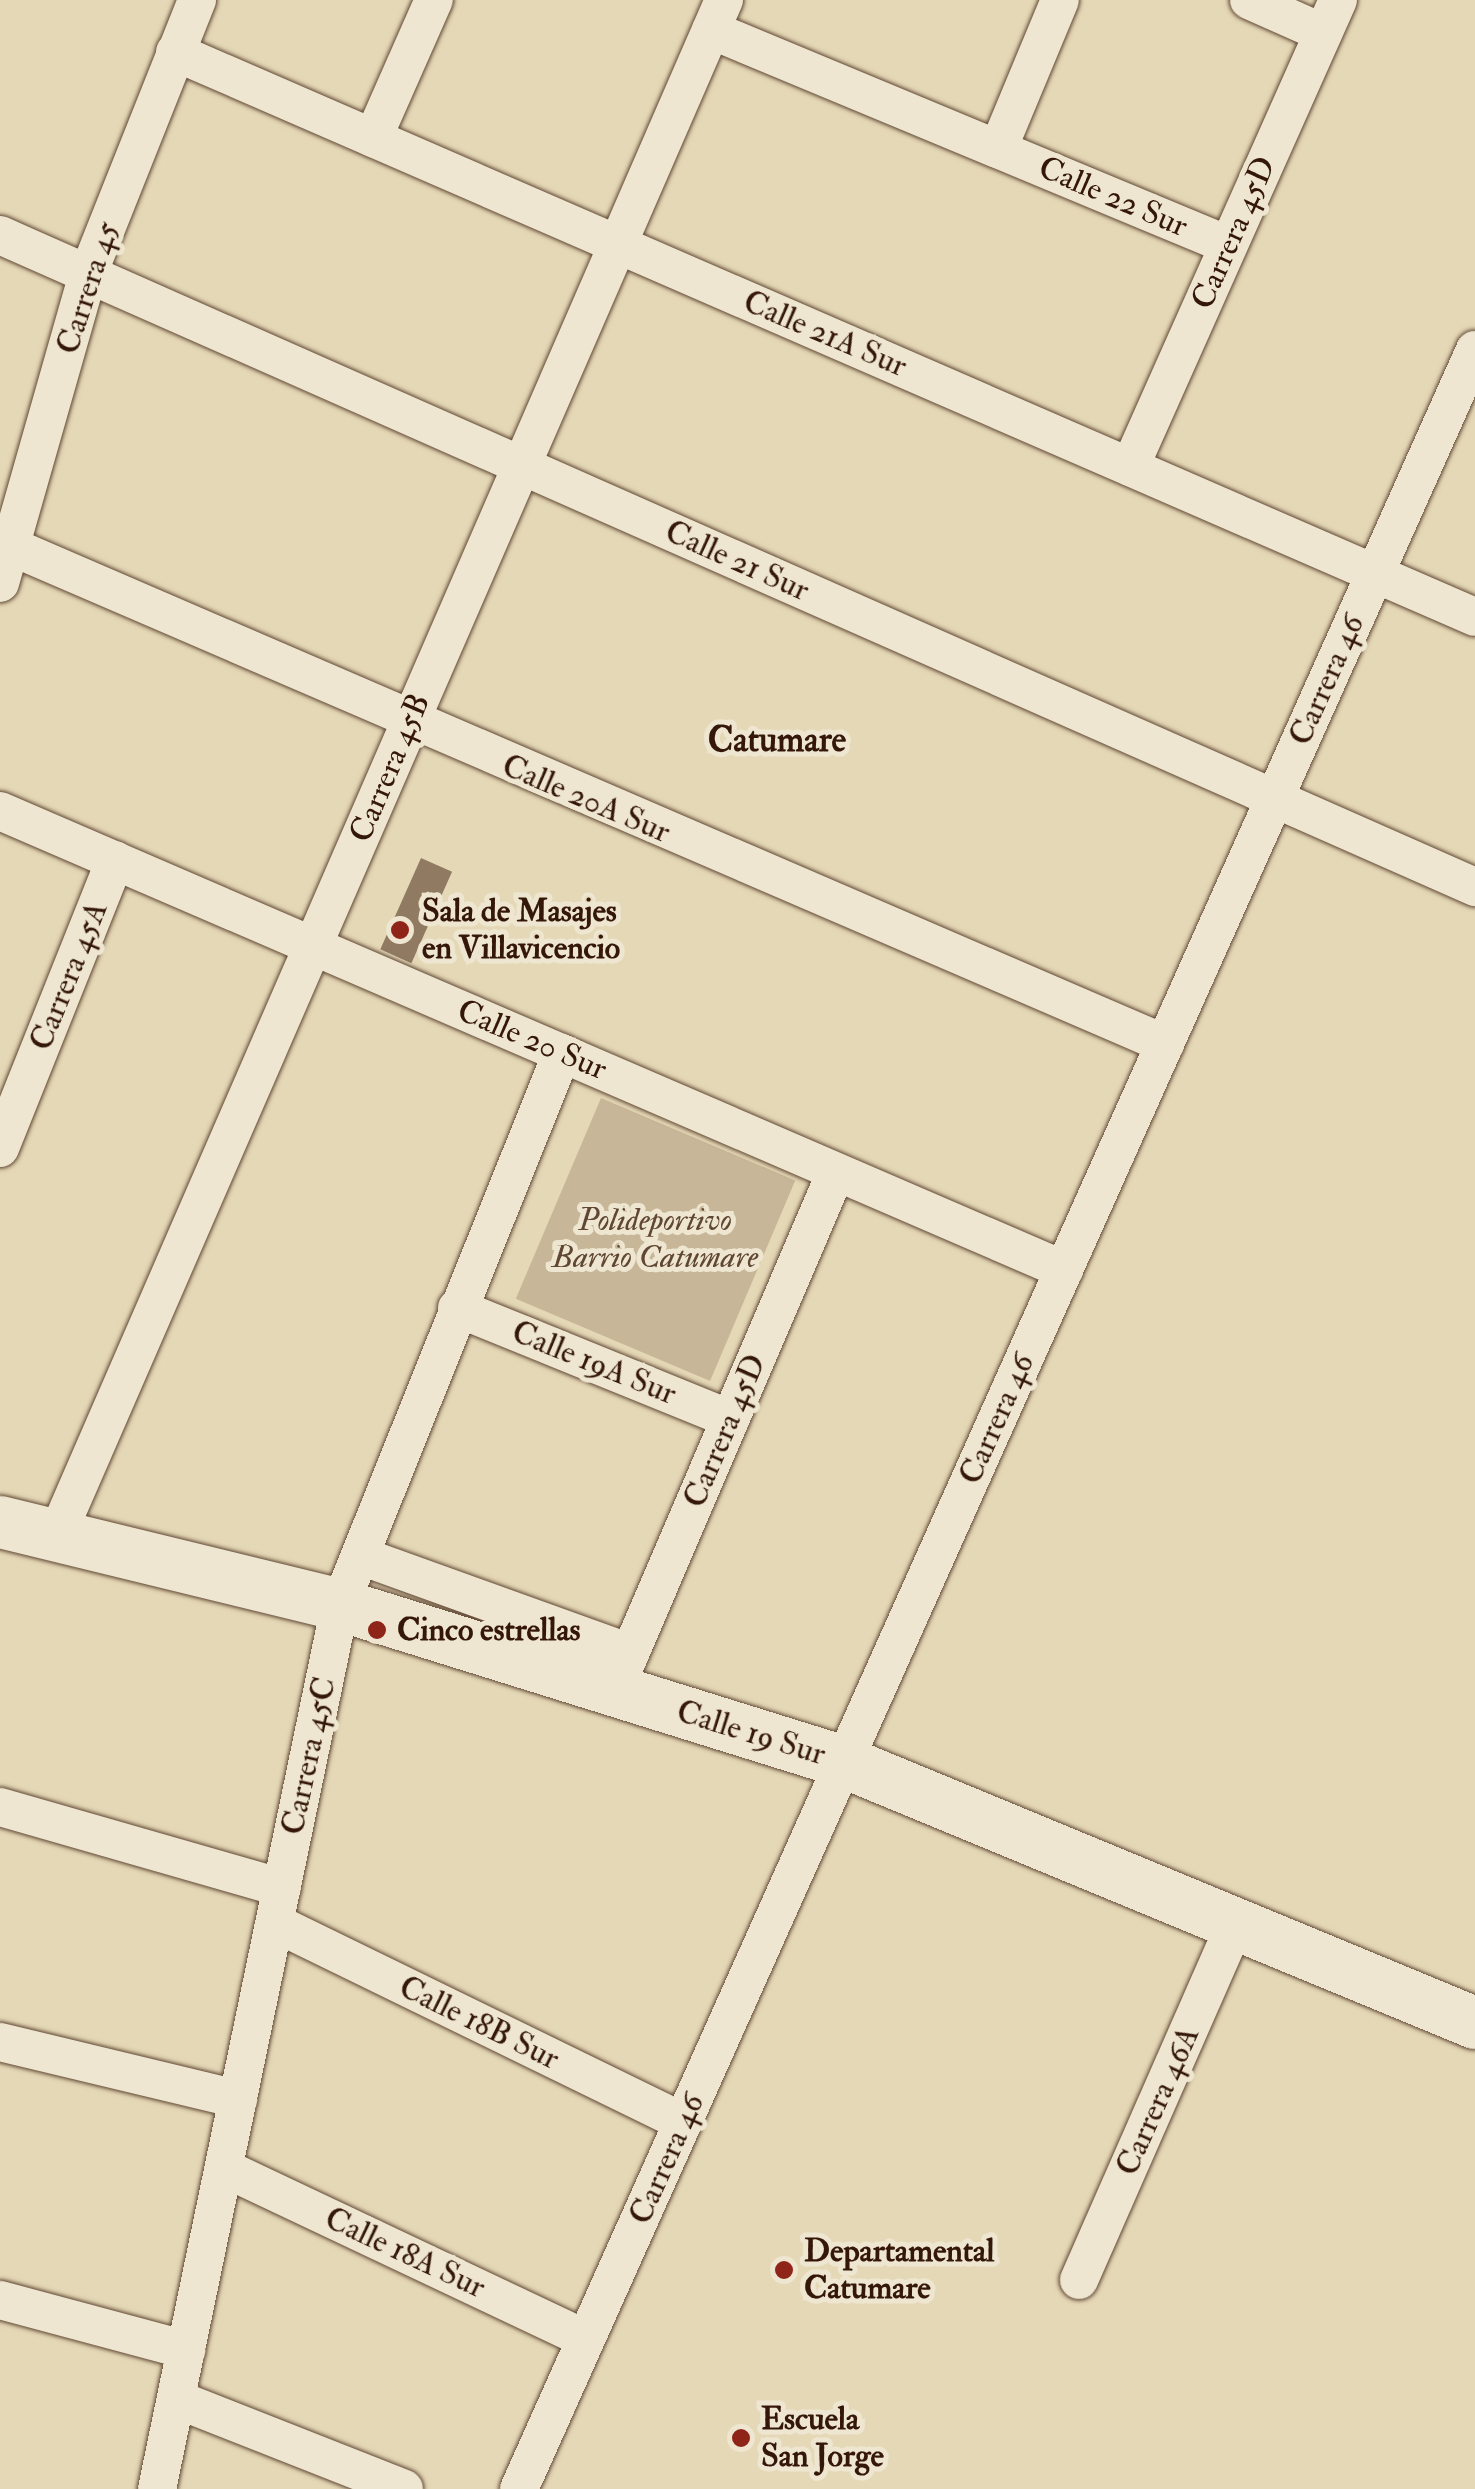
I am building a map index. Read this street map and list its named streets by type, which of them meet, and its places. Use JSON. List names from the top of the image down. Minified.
{"streets":{"street":["Calle 22 Sur","Carrera 45D","Carrera 45","Calle 21A Sur","Calle 21 Sur","Carrera 46","Carrera 45B","Calle 20A Sur","Carrera 45A","Calle 20 Sur","Calle 19A Sur","Calle 19 Sur","Carrera 45C","Calle 18B Sur","Carrera 46A","Calle 18A Sur"]},"crossings":[["Calle 22 Sur","Carrera 45D"],["Calle 22 Sur","Carrera 45B"],["Carrera 45D","Calle 21A Sur"],["Carrera 45D","Calle 20 Sur"],["Carrera 45D","Calle 19A Sur"],["Carrera 45D","Calle 19 Sur"],["Carrera 45","Calle 21A Sur"],["Carrera 45","Calle 21 Sur"],["Carrera 45","Calle 20A Sur"],["Calle 21A Sur","Carrera 46"],["Calle 21A Sur","Carrera 45B"],["Calle 21 Sur","Carrera 46"],["Calle 21 Sur","Carrera 45B"],["Carrera 46","Calle 20A Sur"],["Carrera 46","Calle 20 Sur"],["Carrera 46","Calle 19 Sur"],["Carrera 46","Calle 18B Sur"],["Carrera 46","Calle 18A Sur"],["Carrera 45B","Calle 20A Sur"],["Carrera 45B","Calle 20 Sur"],["Carrera 45B","Calle 19 Sur"],["Carrera 45A","Calle 20 Sur"],["Calle 20 Sur","Carrera 45C"],["Calle 19A Sur","Carrera 45C"],["Calle 19 Sur","Carrera 45C"],["Calle 19 Sur","Carrera 46A"],["Carrera 45C","Calle 18B Sur"],["Carrera 45C","Calle 18A Sur"]],"districts":["Catumare"],"parks":["Polideportivo Barrio Catumare"],"places":["Sala de Masajes en Villavicencio","Cinco estrellas","Departamental Catumare","Escuela San Jorge"]}
